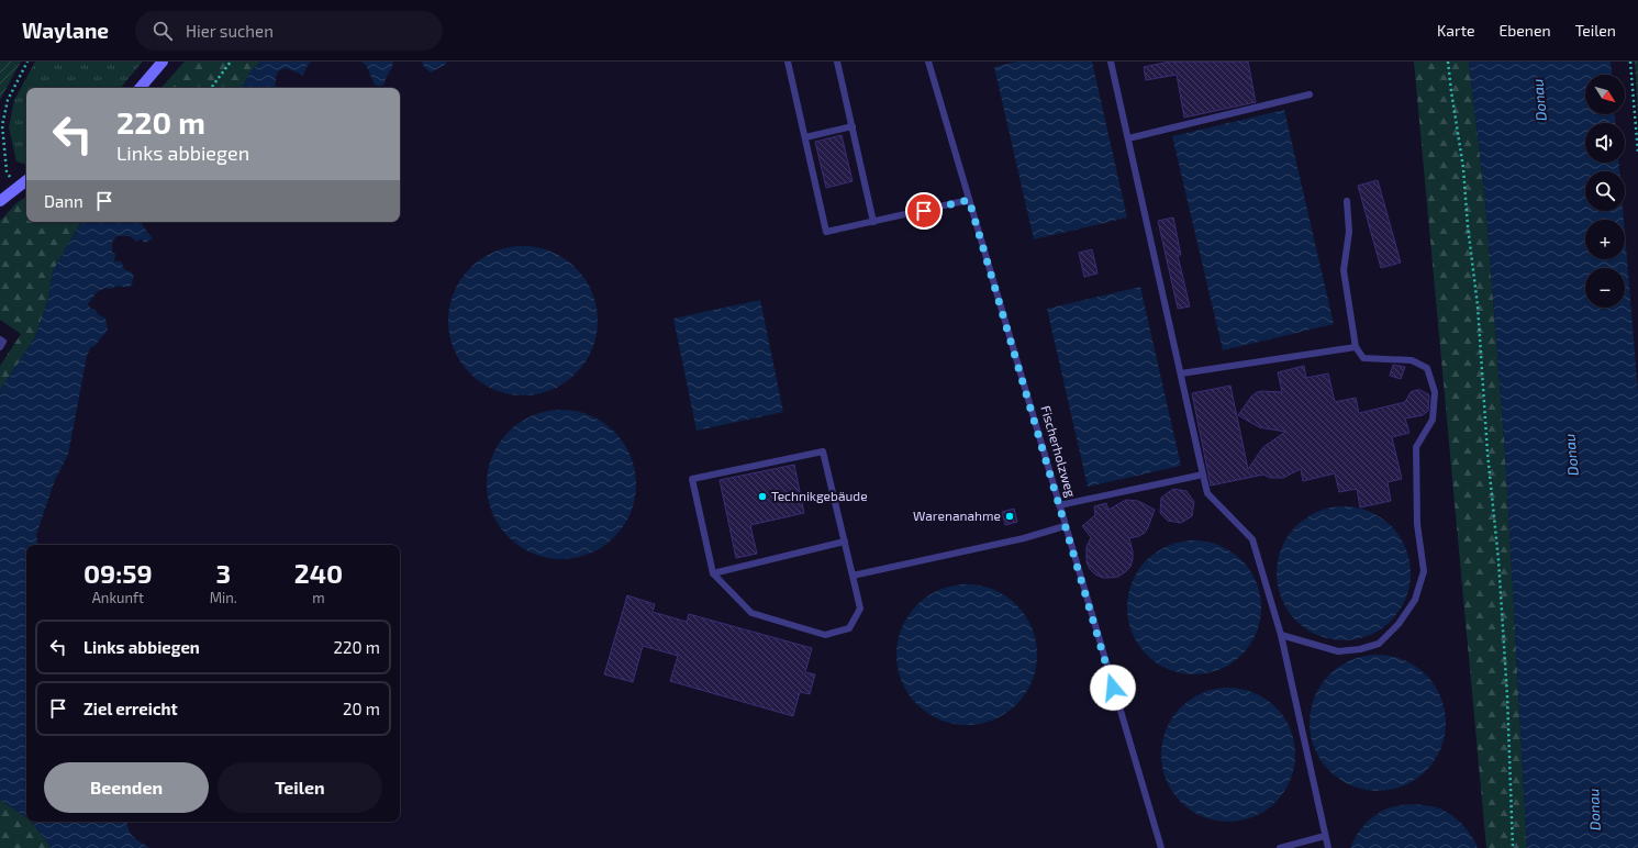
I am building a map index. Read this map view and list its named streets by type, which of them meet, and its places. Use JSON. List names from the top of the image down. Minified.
{"streets":{"lane":["Fischerholzweg"]},"water":["Donau"],"places":["Technikgebäude","Warenanahme"],"north":"bottom right","page":{"header":"Waylane","search":"Hier suchen","nav":["Karte","Ebenen","Teilen"],"map_buttons":["+","−"],"turn":["220 m","Links abbiegen"],"then":"Dann","eta":["09:59","Ankunft","3","Min.","240","m"],"list":[{"name":"Links abbiegen","value":"220 m"},{"name":"Ziel erreicht","value":"20 m"}],"buttons":["Beenden","Teilen"]}}
